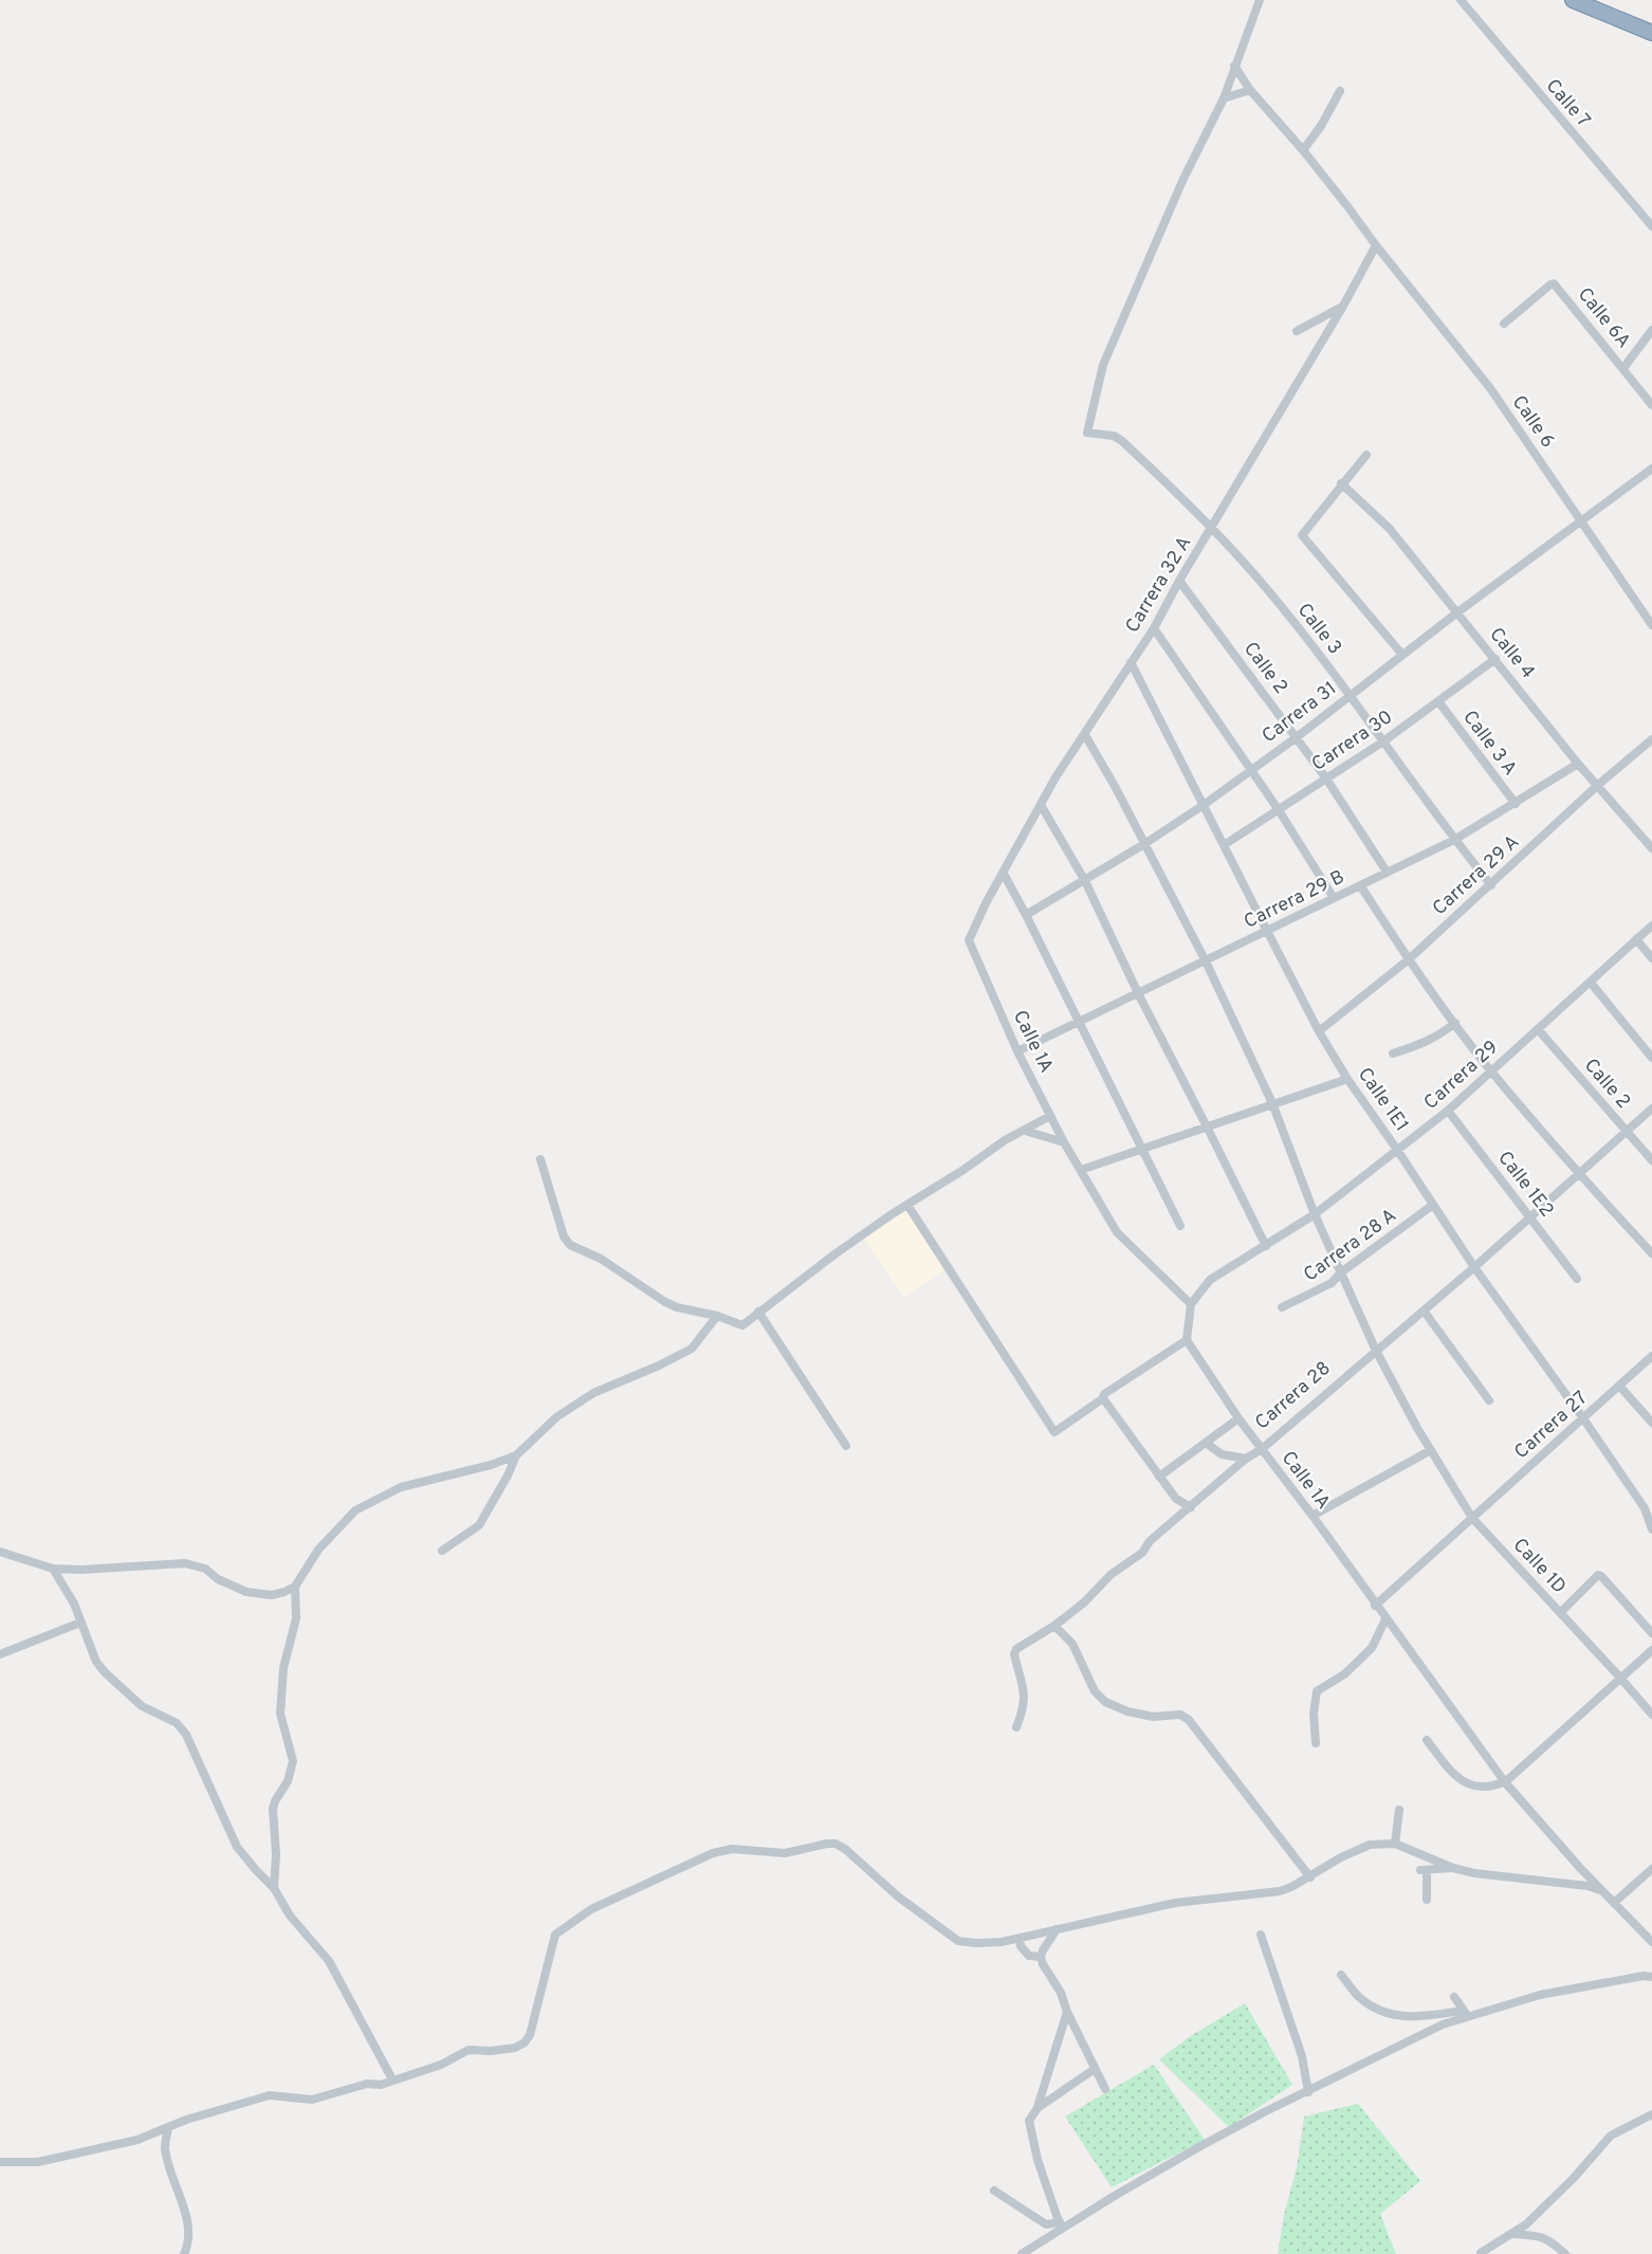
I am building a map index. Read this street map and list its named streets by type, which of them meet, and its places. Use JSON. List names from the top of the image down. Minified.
{"streets":{"street":["Calle 7","Calle 6A","Calle 6","Carrera 32 A","Calle 3","Calle 4","Calle 2","Carrera 31","Carrera 30","Calle 3 A","Carrera 29 A","Carrera 29 B","Calle 1A","Carrera 29","Calle 1E1","Calle 1E2","Carrera 28 A","Carrera 28","Carrera 27","Calle 1D"]},"crossings":[["Calle 6","Carrera 32 A"],["Calle 6","Carrera 31"],["Carrera 32 A","Calle 3"],["Carrera 32 A","Calle 2"],["Carrera 32 A","Calle 1A"],["Carrera 32 A","Calle 1E1"],["Carrera 32 A","Calle 1D"],["Calle 3","Carrera 31"],["Calle 3","Carrera 30"],["Calle 3","Carrera 29 A"],["Calle 3","Carrera 29 B"],["Calle 4","Carrera 31"],["Calle 4","Carrera 30"],["Calle 4","Carrera 29 A"],["Calle 4","Carrera 29 B"],["Calle 2","Carrera 31"],["Calle 2","Carrera 30"],["Calle 2","Carrera 29 B"],["Calle 2","Carrera 29"],["Calle 2","Carrera 28"],["Carrera 31","Calle 1E1"],["Carrera 31","Calle 1D"],["Carrera 30","Calle 3 A"],["Carrera 30","Calle 1E1"],["Calle 3 A","Carrera 29 B"],["Carrera 29 A","Calle 1E1"],["Carrera 29 B","Calle 1A"],["Carrera 29 B","Calle 1E1"],["Carrera 29 B","Calle 1D"],["Calle 1A","Carrera 29"],["Calle 1A","Carrera 28"],["Calle 1A","Carrera 27"],["Carrera 29","Calle 1E1"],["Carrera 29","Calle 1E2"],["Carrera 29","Calle 1D"],["Calle 1E1","Carrera 28 A"],["Calle 1E1","Carrera 28"],["Calle 1E1","Carrera 27"],["Calle 1E2","Carrera 28"],["Carrera 28 A","Calle 1D"],["Carrera 28","Calle 1D"],["Carrera 27","Calle 1D"]]}
